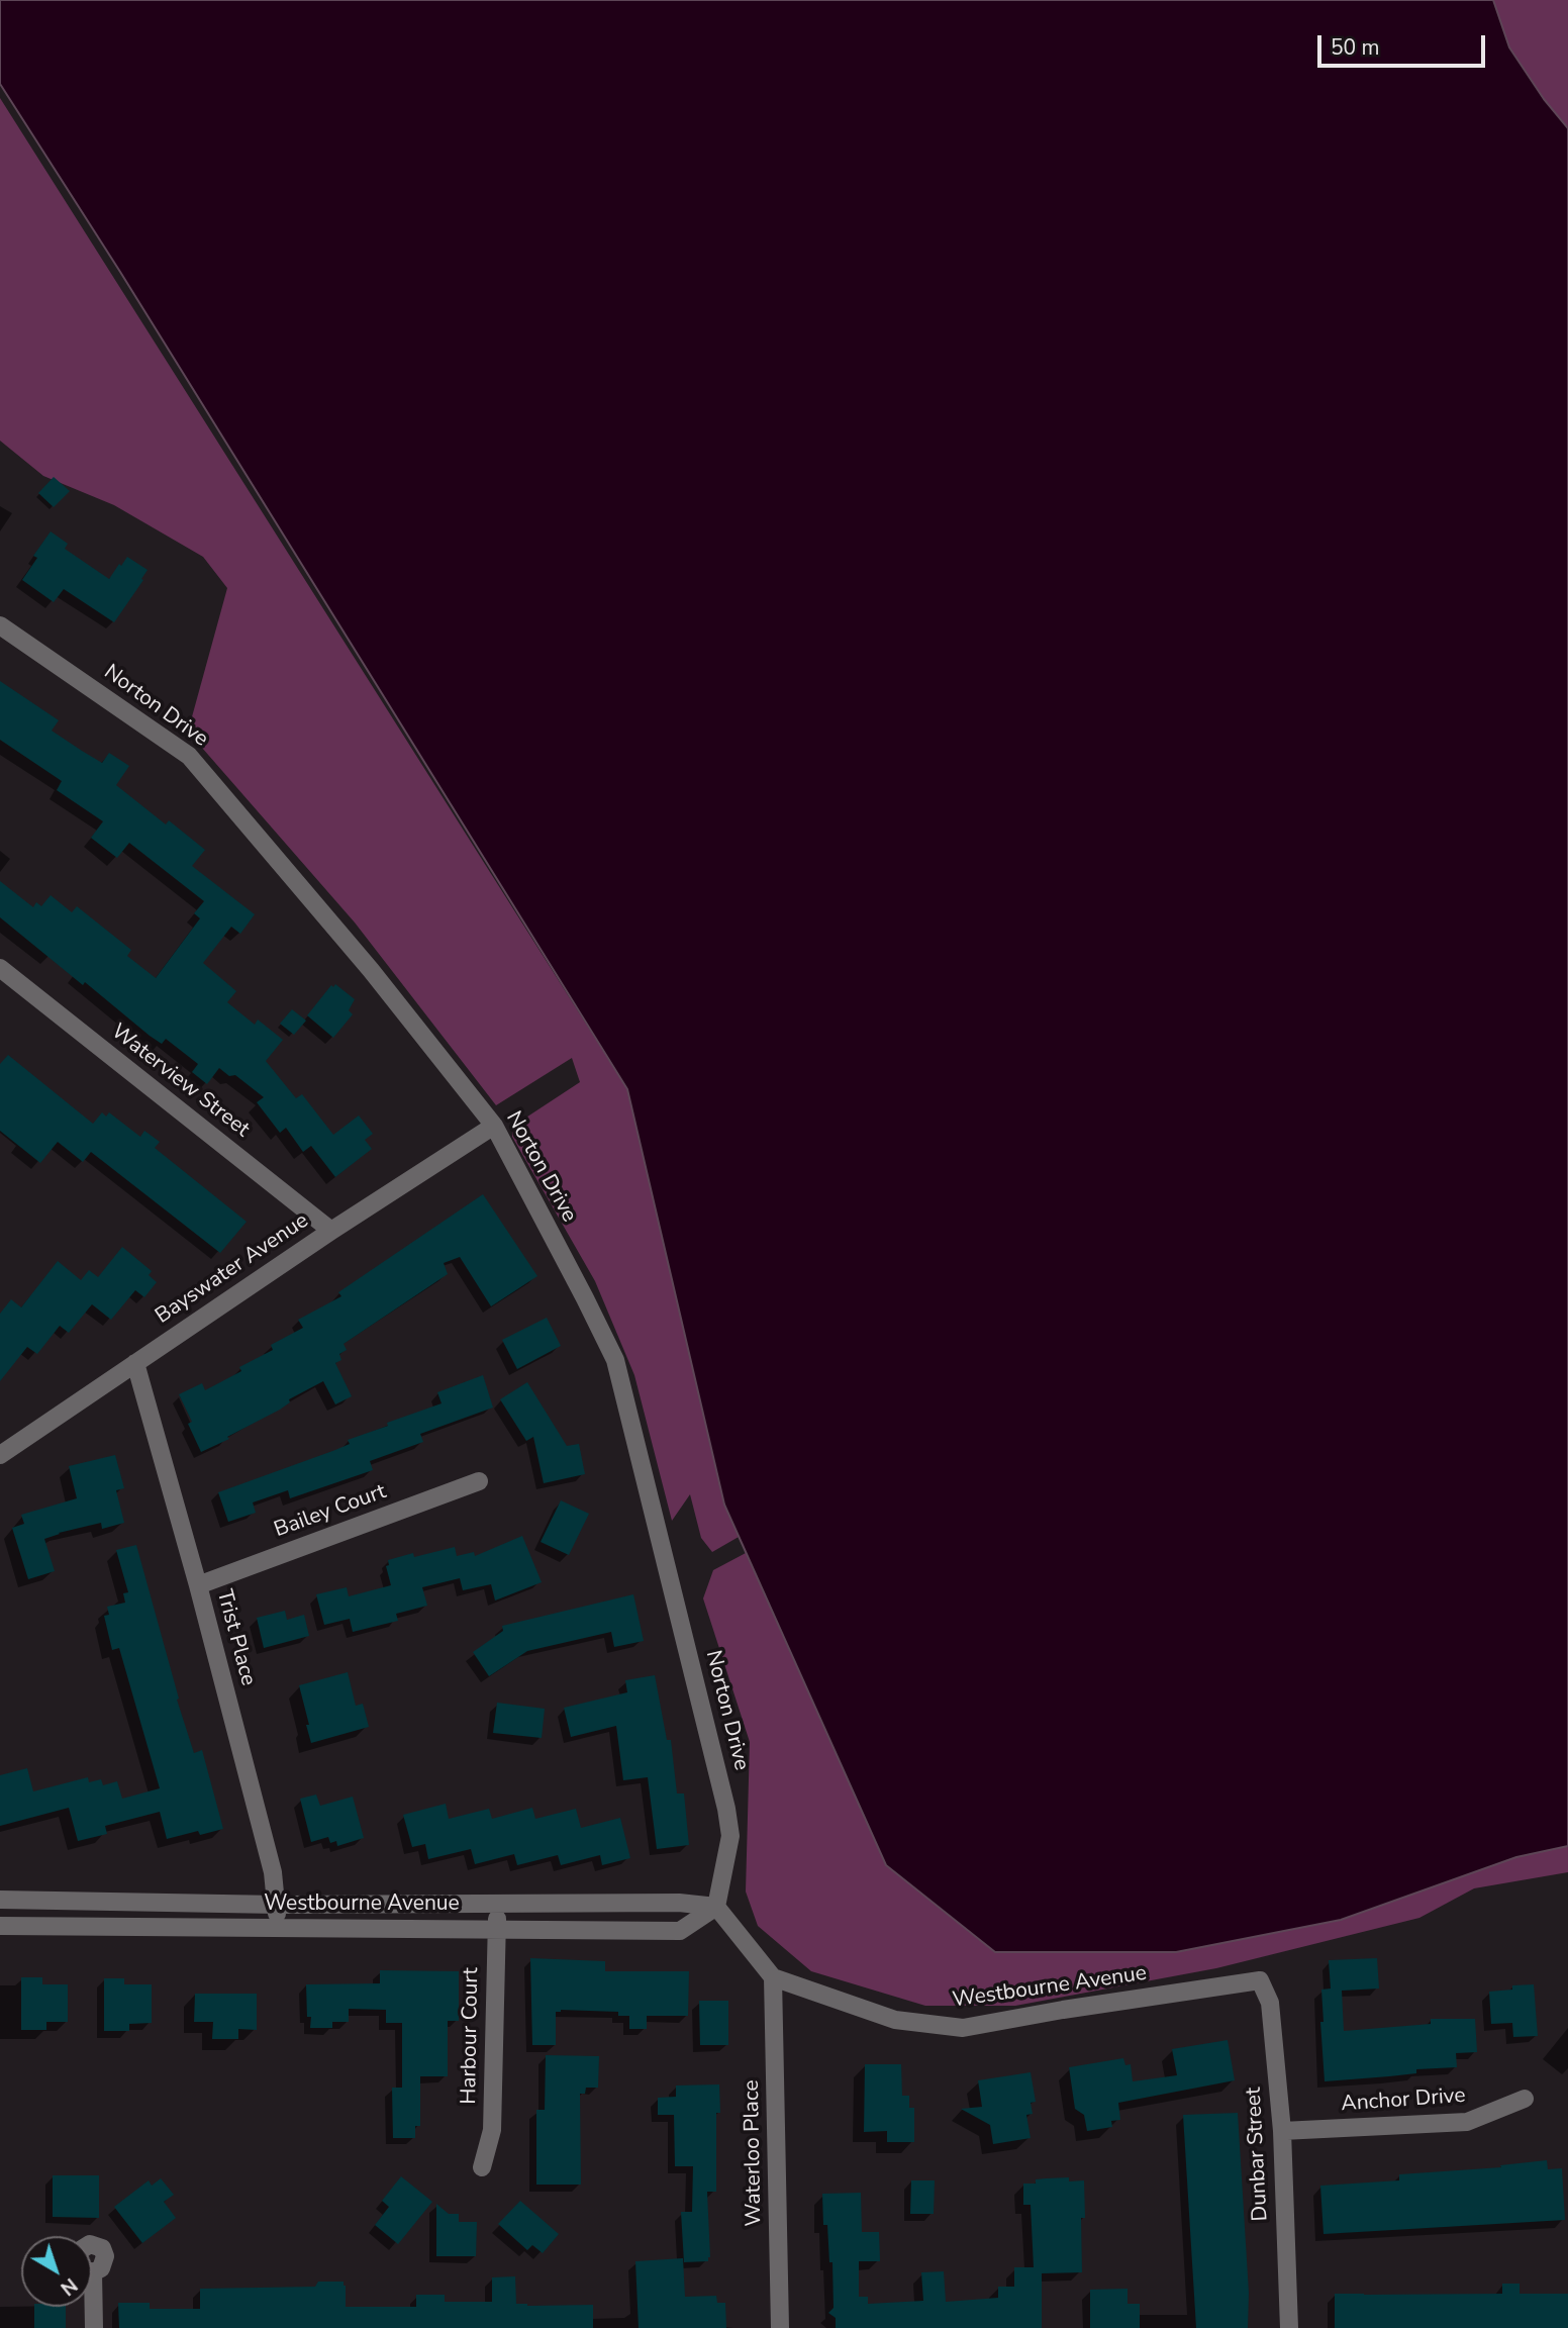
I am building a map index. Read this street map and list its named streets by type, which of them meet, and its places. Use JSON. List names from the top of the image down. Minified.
{"streets":{"street":["Norton Drive","Waterview Street","Bayswater Avenue","Bailey Court","Trist Place","Westbourne Avenue","Harbour Court","Anchor Drive","Waterloo Place","Dunbar Street"]},"crossings":[["Norton Drive","Bayswater Avenue"],["Norton Drive","Westbourne Avenue"],["Waterview Street","Bayswater Avenue"],["Bayswater Avenue","Trist Place"],["Bailey Court","Trist Place"],["Trist Place","Westbourne Avenue"],["Westbourne Avenue","Harbour Court"],["Westbourne Avenue","Waterloo Place"],["Westbourne Avenue","Dunbar Street"],["Anchor Drive","Dunbar Street"]],"scale_bar":"50 m","north":"bottom right"}
